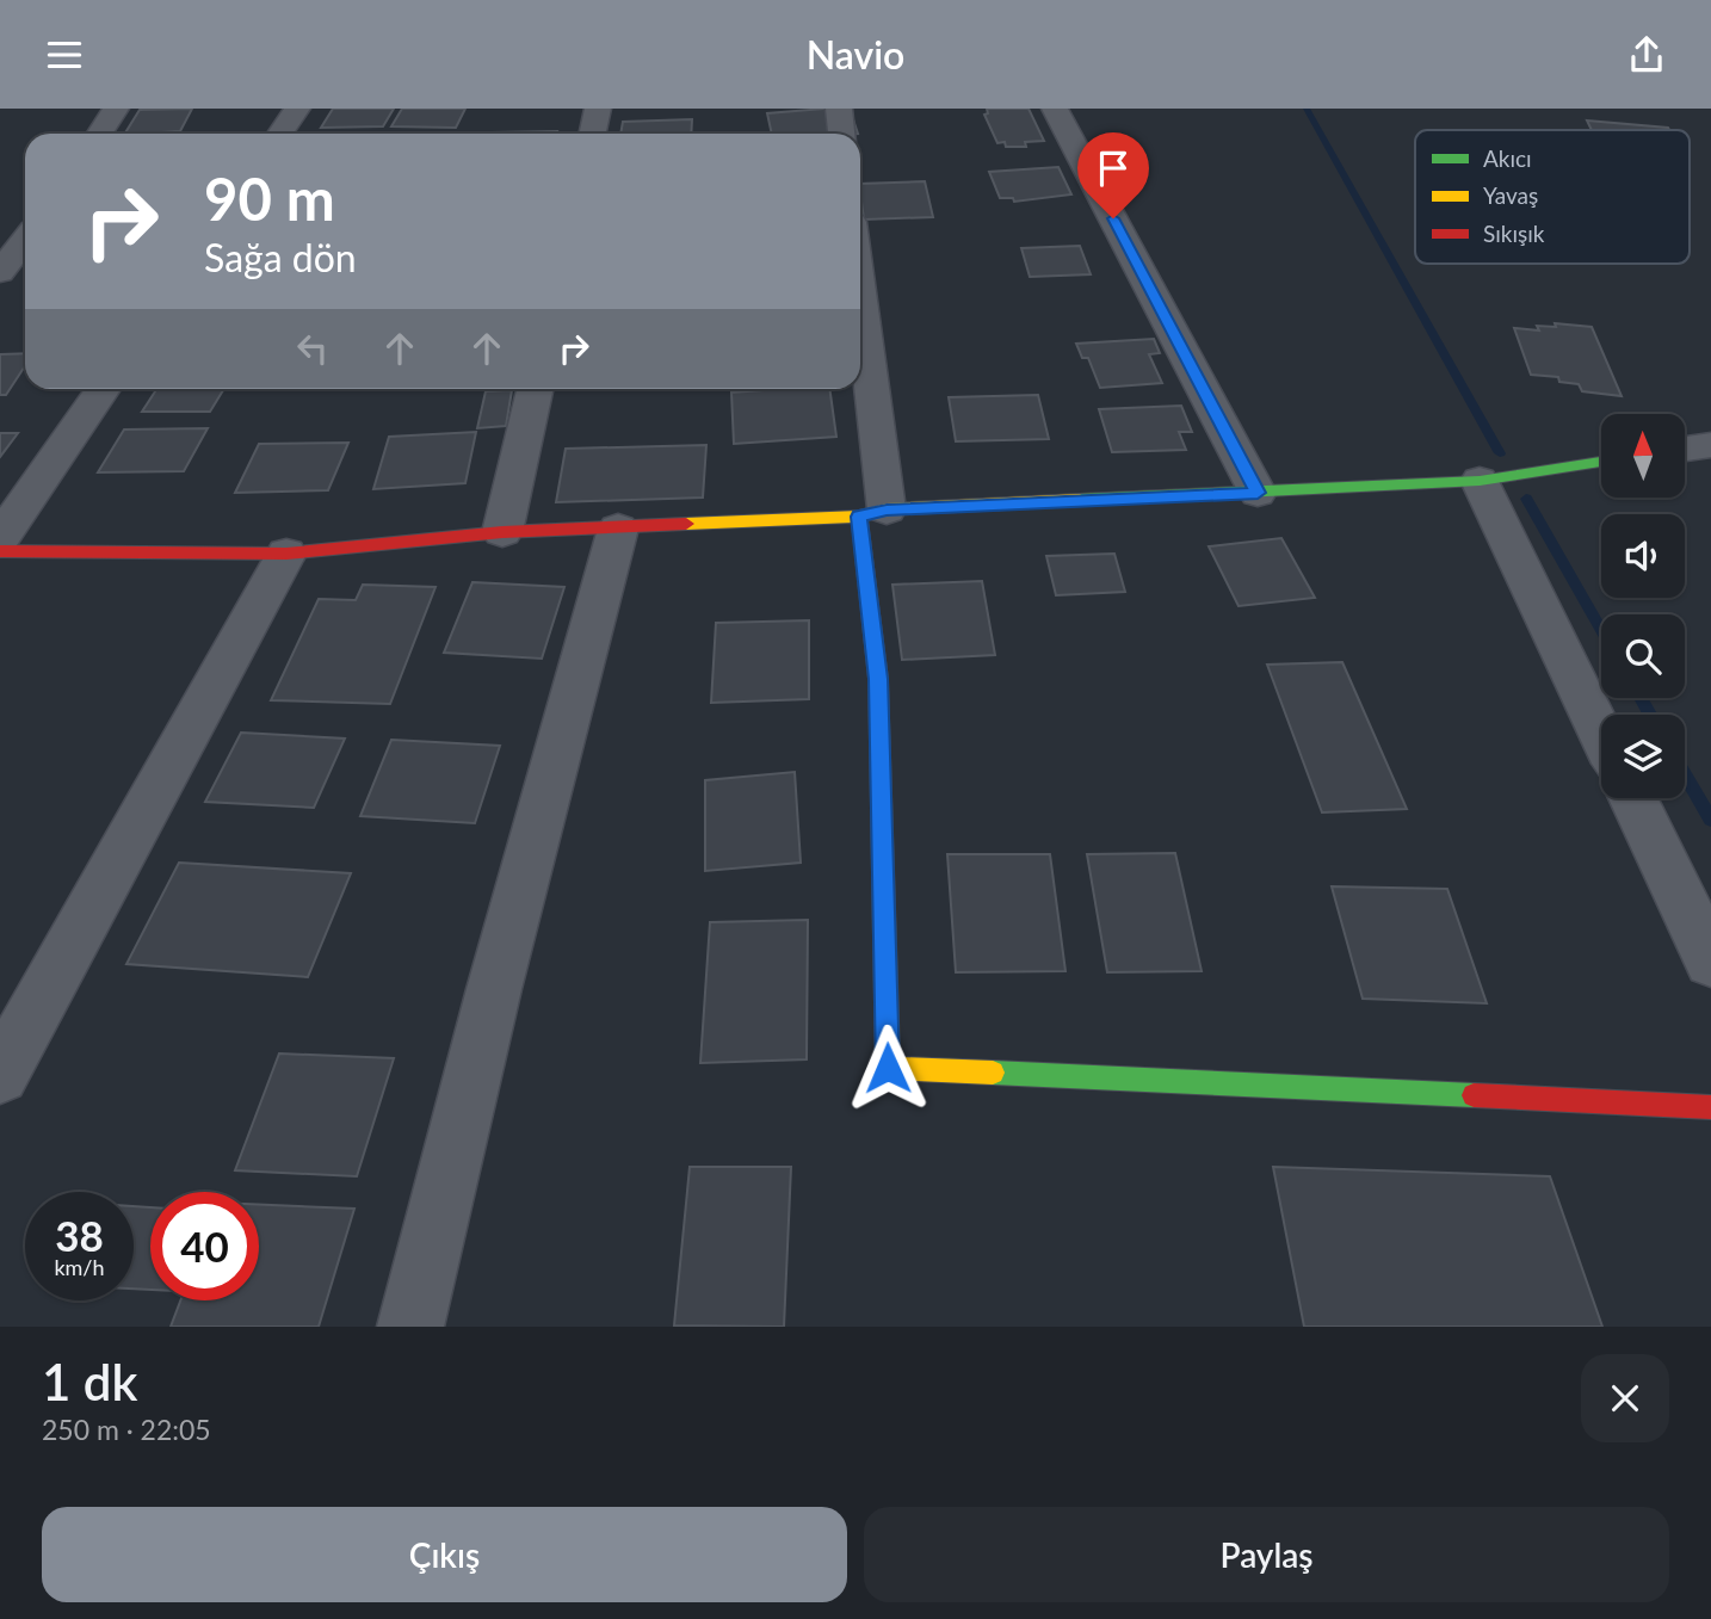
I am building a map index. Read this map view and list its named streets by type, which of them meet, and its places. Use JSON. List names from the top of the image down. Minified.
{"legend":["Akıcı","Yavaş","Sıkışık"],"north":"top","page":{"header":"Navio","turn":["90 m","Sağa dön"],"speed":"38 km/h","limit":"40","heading":["1 dk","250 m · 22:05"],"buttons":["Çıkış","Paylaş"]}}
